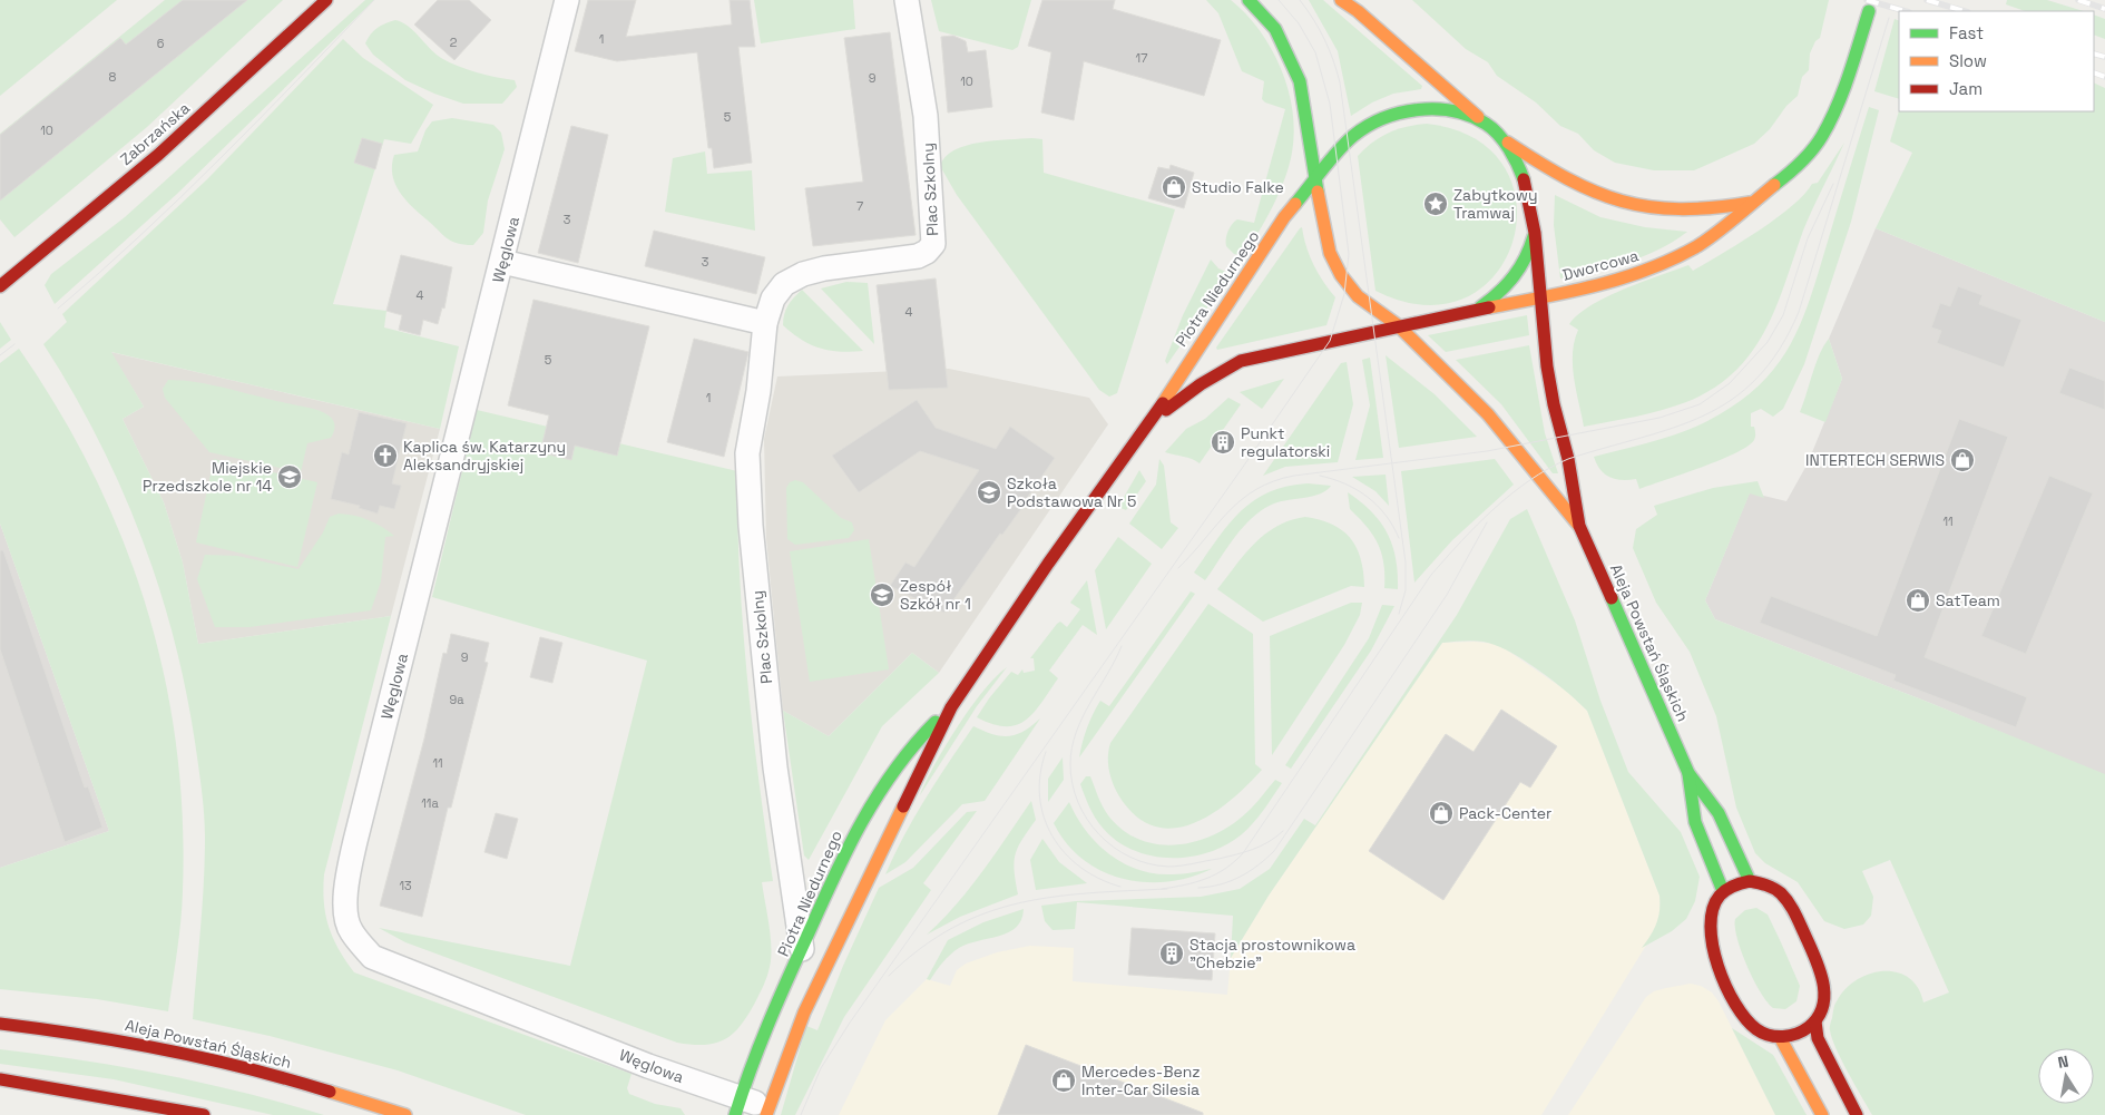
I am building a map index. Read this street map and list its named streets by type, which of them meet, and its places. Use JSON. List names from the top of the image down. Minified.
{"streets":{"main road":["Zabrzańska","Dworcowa","Piotra Niedurnego","Aleja Powstań Śląskich"],"street":["Plac Szkolny","Węglowa"]},"crossings":[["Plac Szkolny","Piotra Niedurnego"],["Węglowa","Piotra Niedurnego"],["Dworcowa","Piotra Niedurnego"],["Dworcowa","Aleja Powstań Śląskich"],["Piotra Niedurnego","Aleja Powstań Śląskich"]],"places":{"shop":["Studio Falke","INTERTECH SERWIS","SatTeam","Pack-Center","Mercedes-Benz Inter-Car Silesia"],"place":["Zabytkowy Tramwaj"],"building":["Punkt regulatorski","Stacja prostownikowa \"Chebzie\""],"church":["Kaplica św. Katarzyny Aleksandryjskiej"],"school or university":["Miejskie Przedszkole nr 14","Szkoła Podstawowa Nr 5","Zespół Szkół nr 1"]},"house_numbers":["1","2","6","17","8","9","10","5","10","7","3","3","4","4","5","1","11","9","9a","11","11a","13"],"legend":["Fast","Slow","Jam"],"north":"top"}
